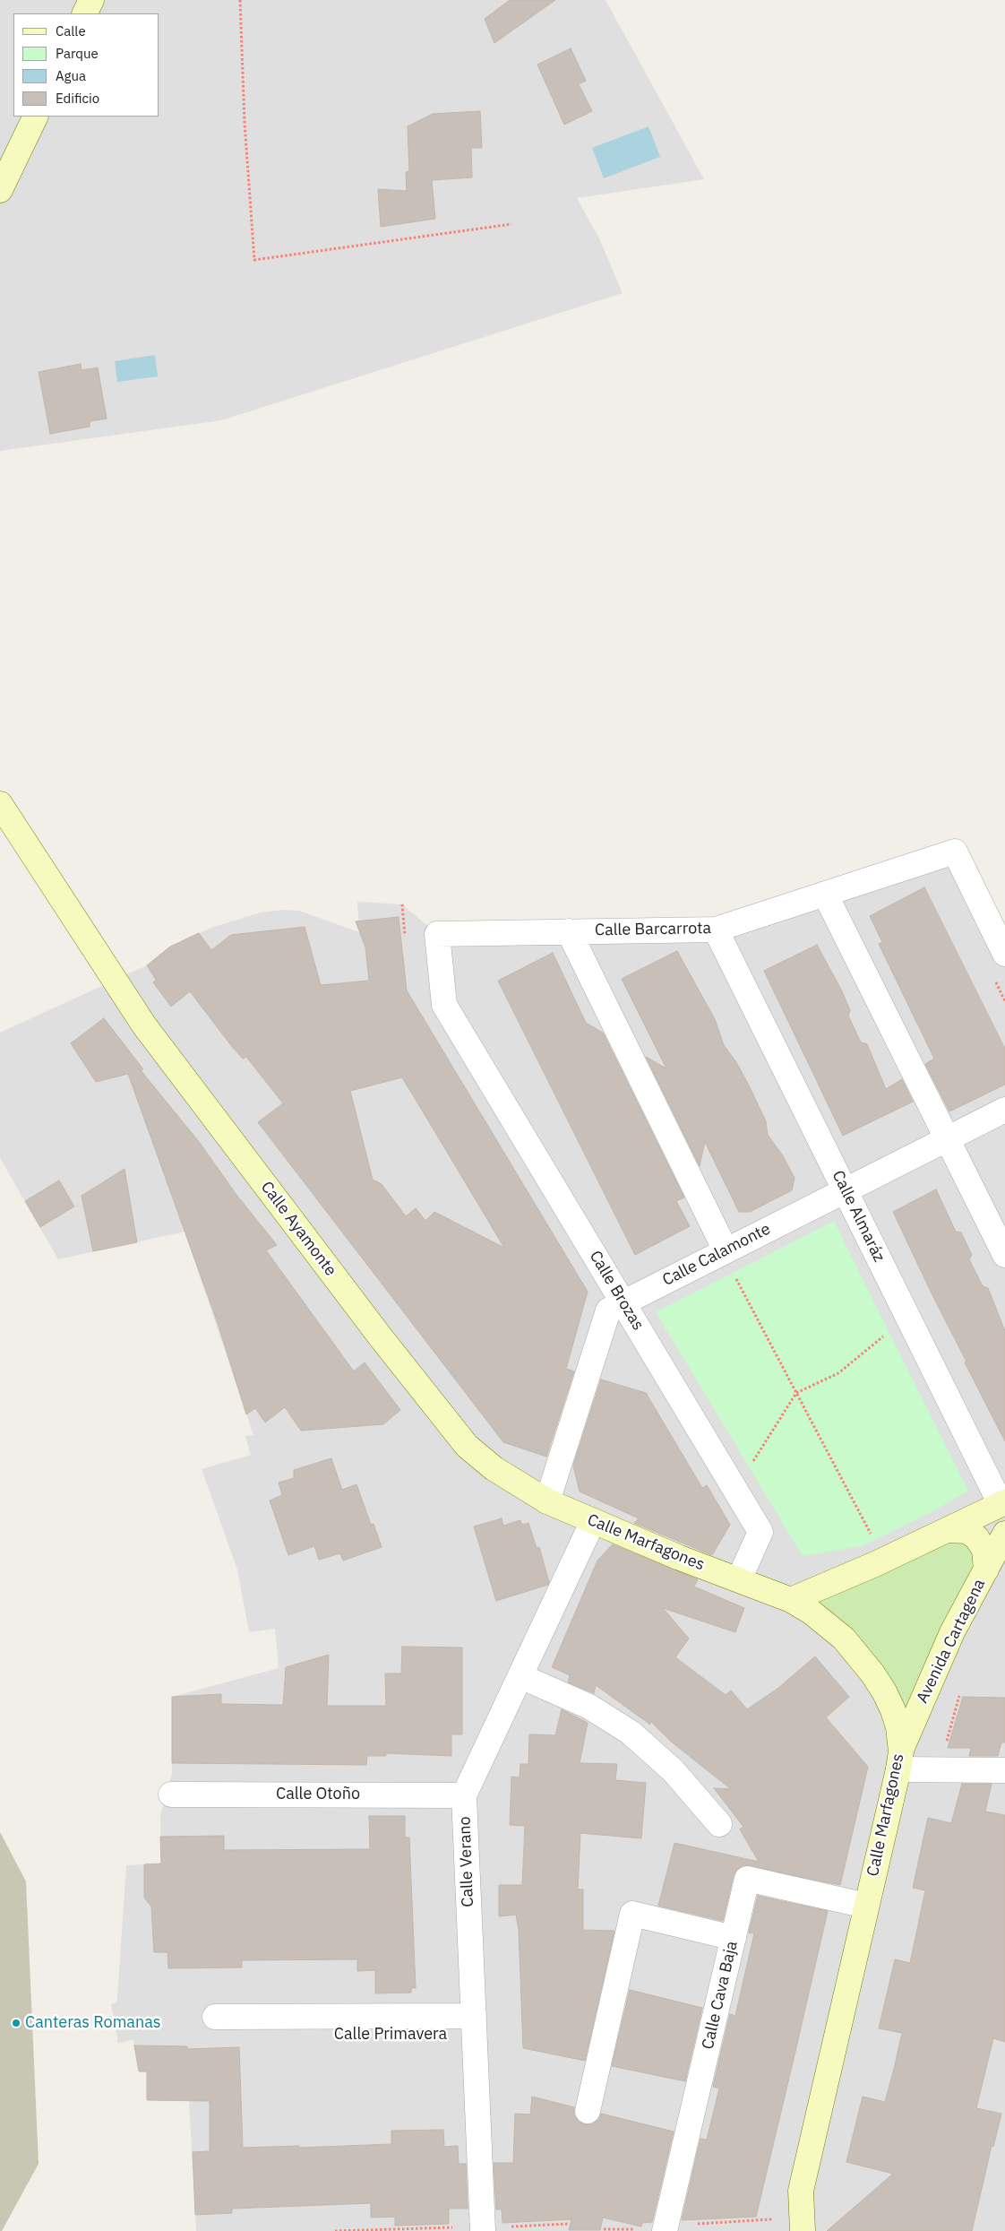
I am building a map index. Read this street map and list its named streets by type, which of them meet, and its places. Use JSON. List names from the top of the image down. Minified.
{"streets":{"main road":["Calle Ayamonte","Calle Marfagones","Avenida Cartagena"],"street":["Calle Barcarrota","Calle Almaráz","Calle Calamonte","Calle Brozas","Calle Otoño","Calle Verano","Calle Cava Baja","Calle Primavera"]},"crossings":[["Calle Barcarrota","Calle Almaráz"],["Calle Barcarrota","Calle Brozas"],["Calle Almaráz","Calle Calamonte"],["Calle Ayamonte","Calle Marfagones"],["Calle Calamonte","Calle Brozas"],["Calle Calamonte","Calle Marfagones"],["Calle Brozas","Calle Marfagones"],["Calle Marfagones","Avenida Cartagena"],["Calle Marfagones","Calle Verano"],["Calle Marfagones","Calle Cava Baja"],["Calle Otoño","Calle Verano"],["Calle Verano","Calle Primavera"]],"places":["Canteras Romanas"],"legend":["Calle","Parque","Agua","Edificio"]}
